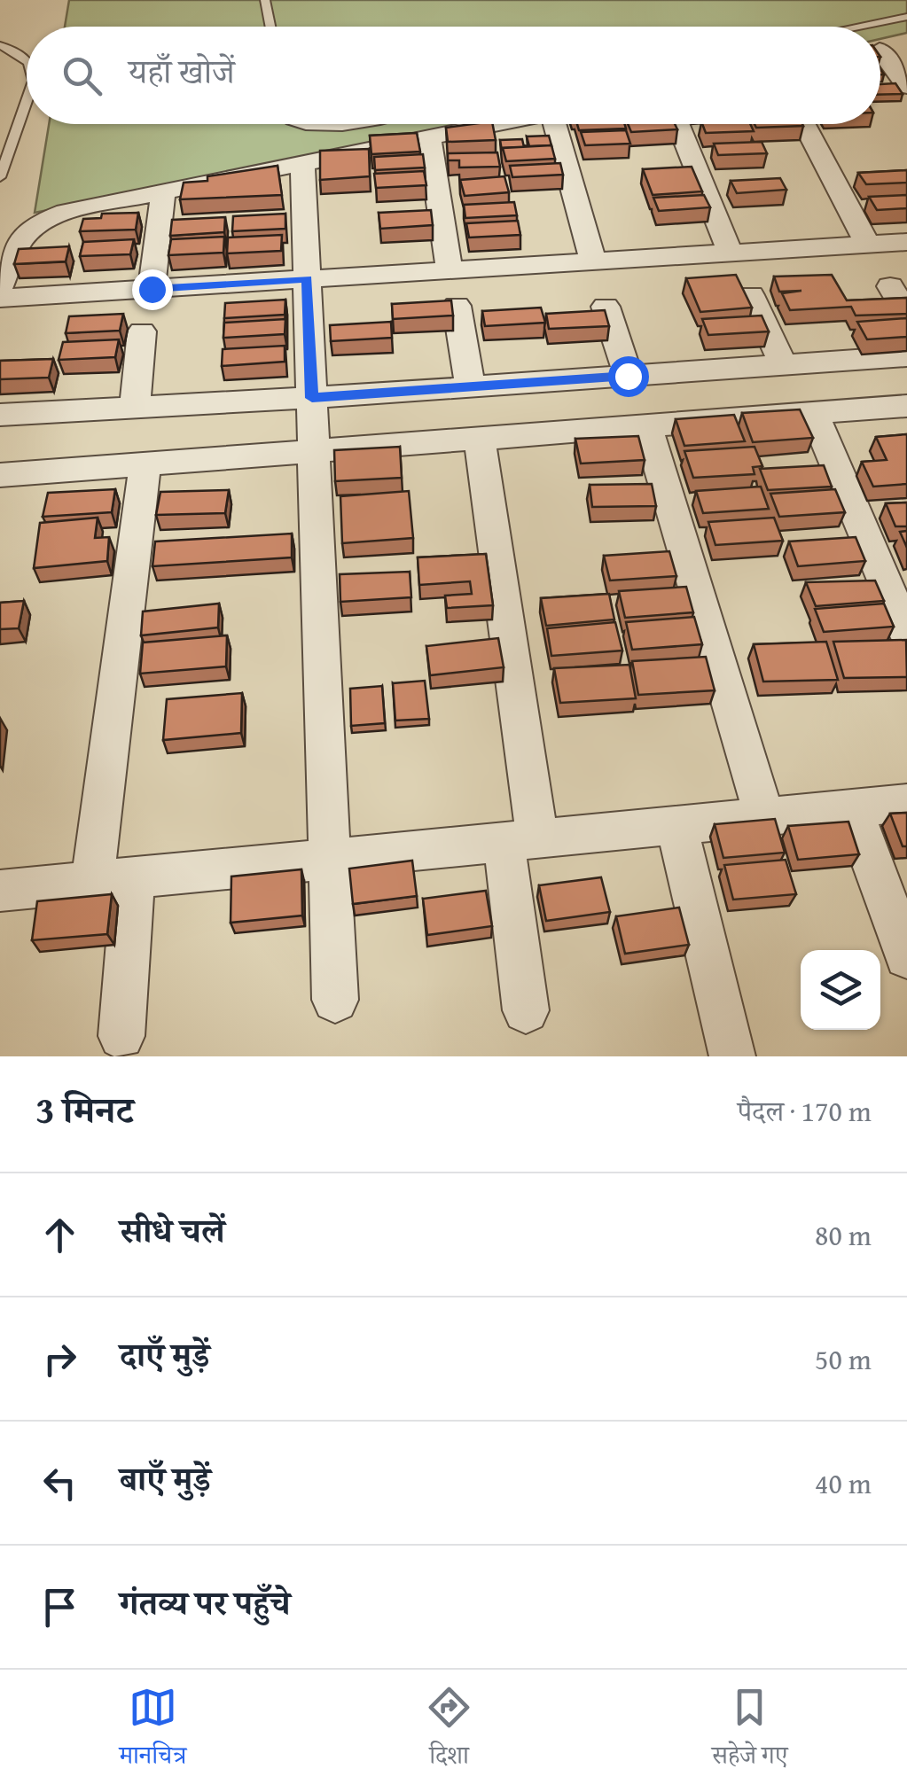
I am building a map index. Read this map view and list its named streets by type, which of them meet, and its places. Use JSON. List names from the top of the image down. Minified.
{"page":{"search":"यहाँ खोजें","heading":["3 मिनट","पैदल · 170 m"],"list":[["सीधे चलें","80 m"],["दाएँ मुड़ें","50 m"],["बाएँ मुड़ें","40 m"],"गंतव्य पर पहुँचे"],"nav":["मानचित्र","दिशा","सहेजे गए"]}}
